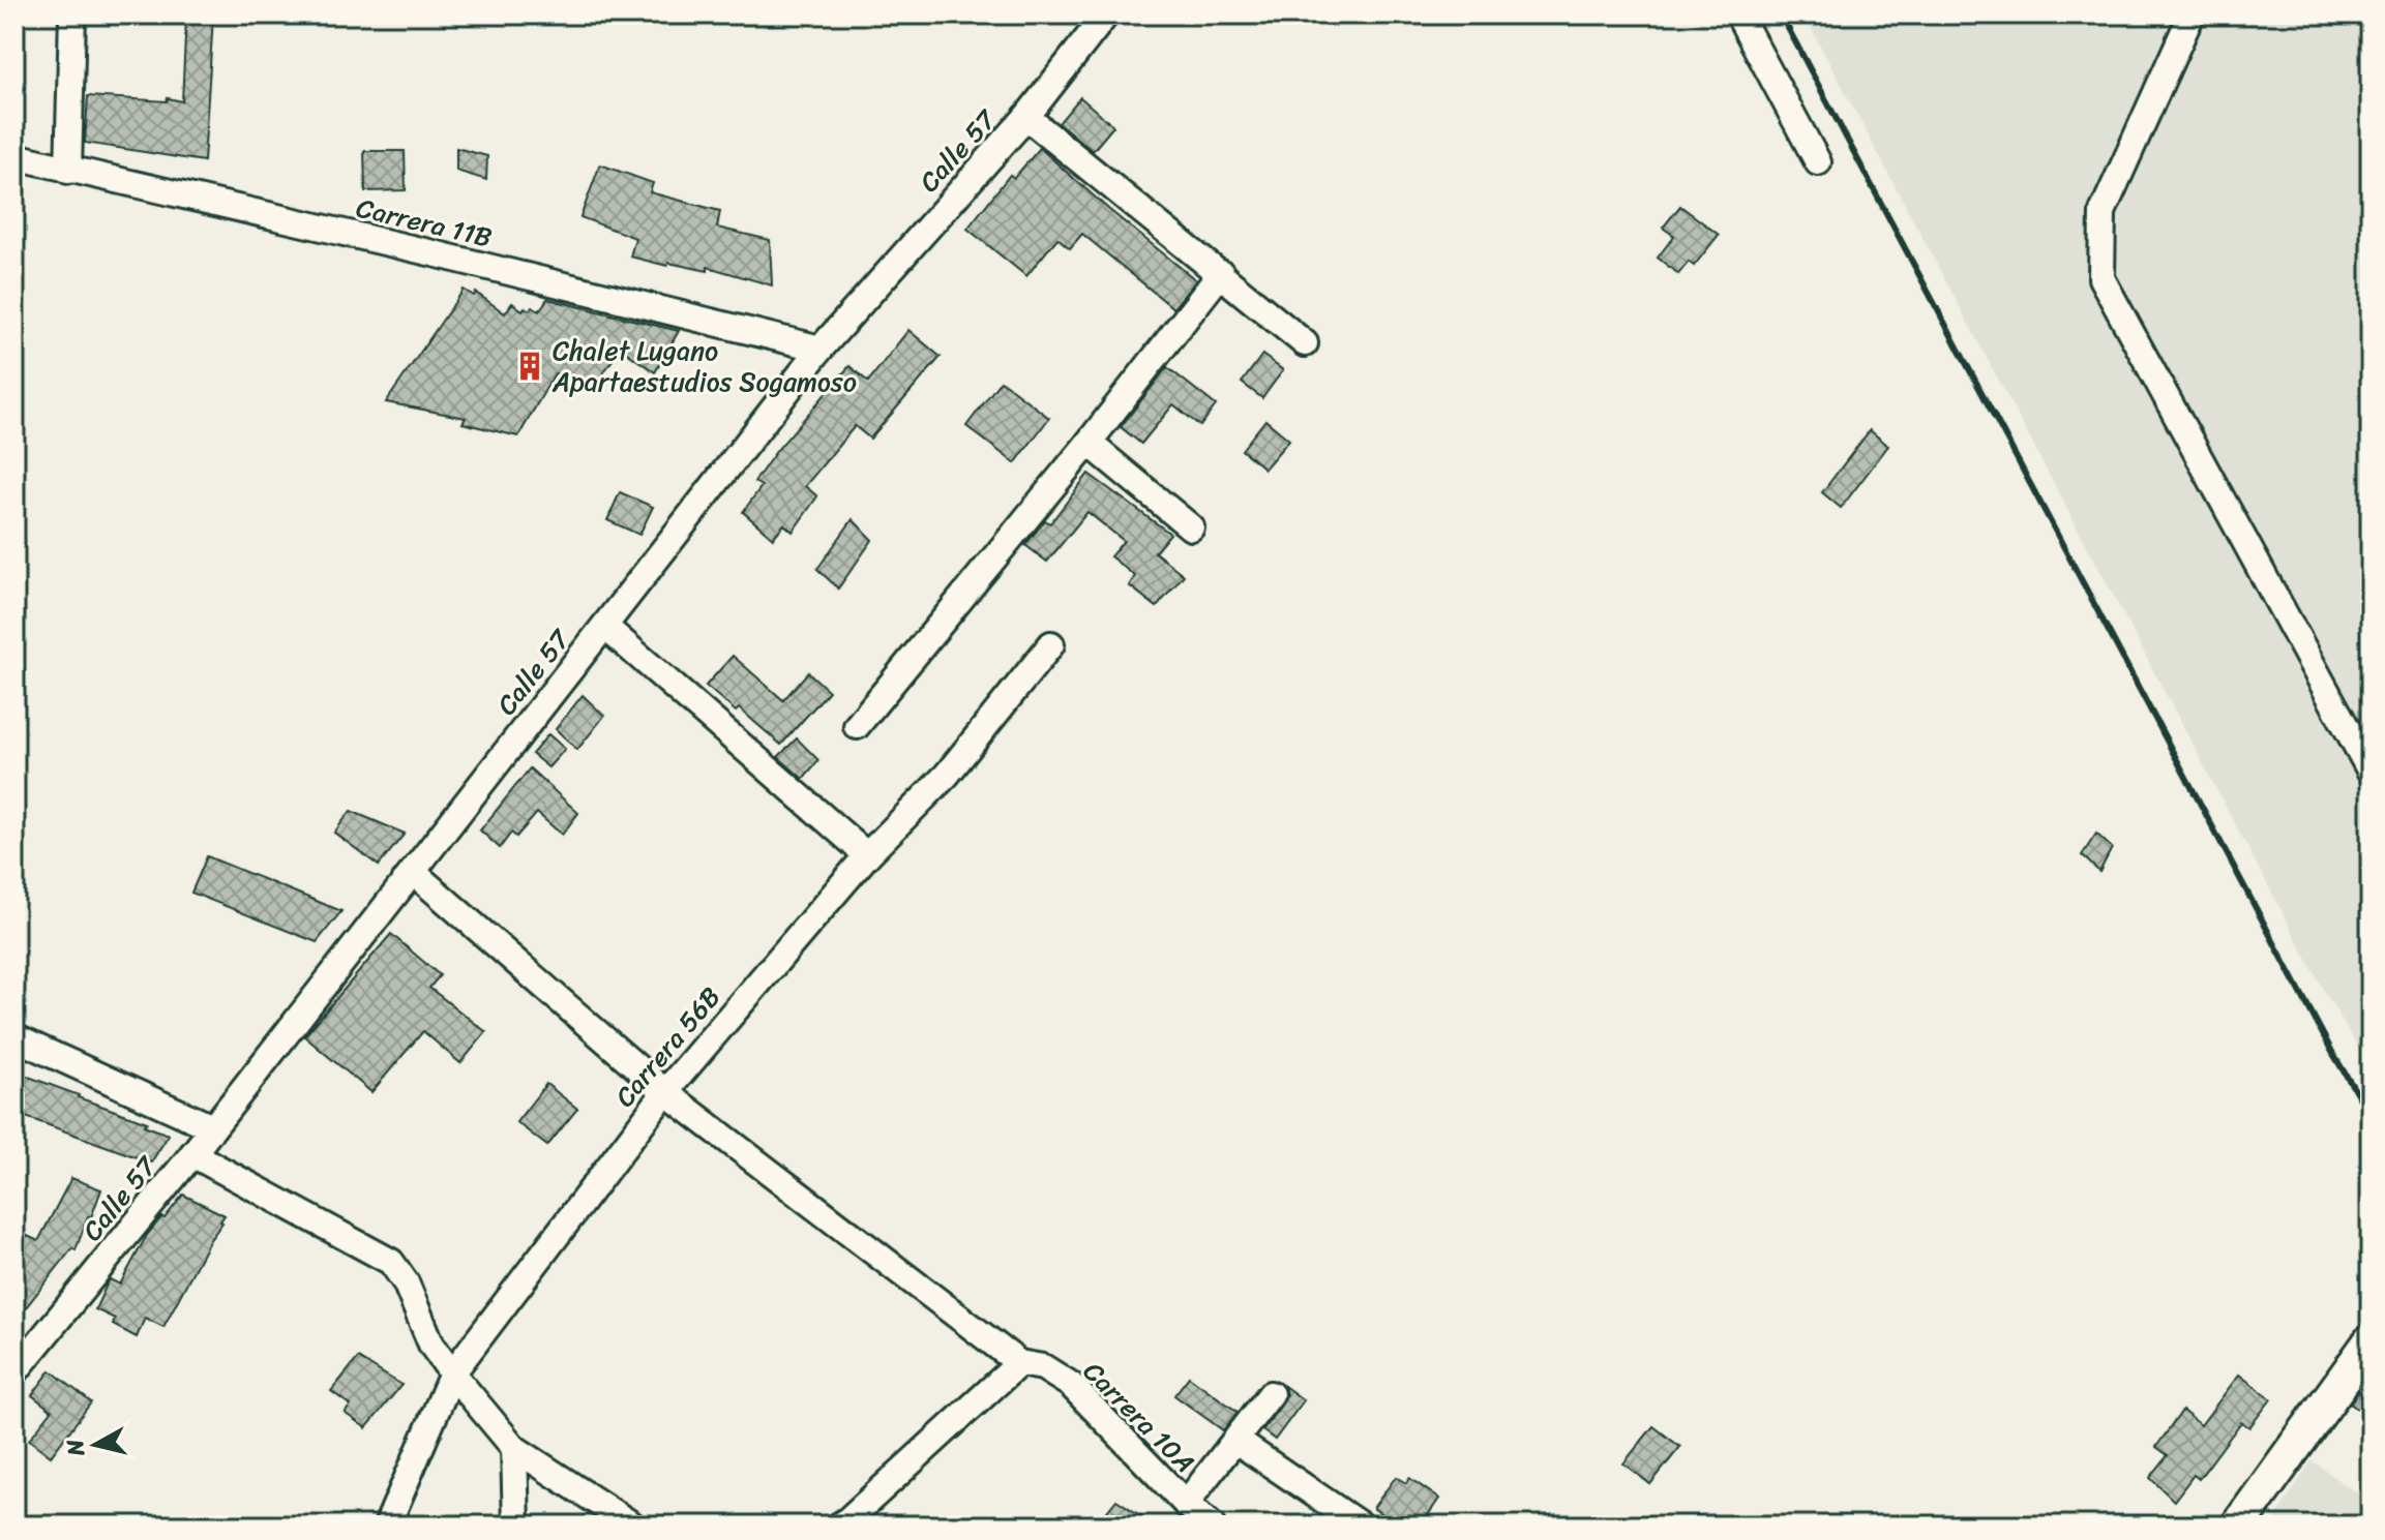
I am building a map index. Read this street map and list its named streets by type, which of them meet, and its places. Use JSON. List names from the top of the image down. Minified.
{"streets":{"street":["Calle 57","Carrera 11B","Carrera 56B","Carrera 10A"]},"crossings":[["Calle 57","Carrera 11B"],["Calle 57","Carrera 10A"],["Carrera 56B","Carrera 10A"]],"places":{"building":["Chalet Lugano Apartaestudios Sogamoso"]},"north":"left"}
